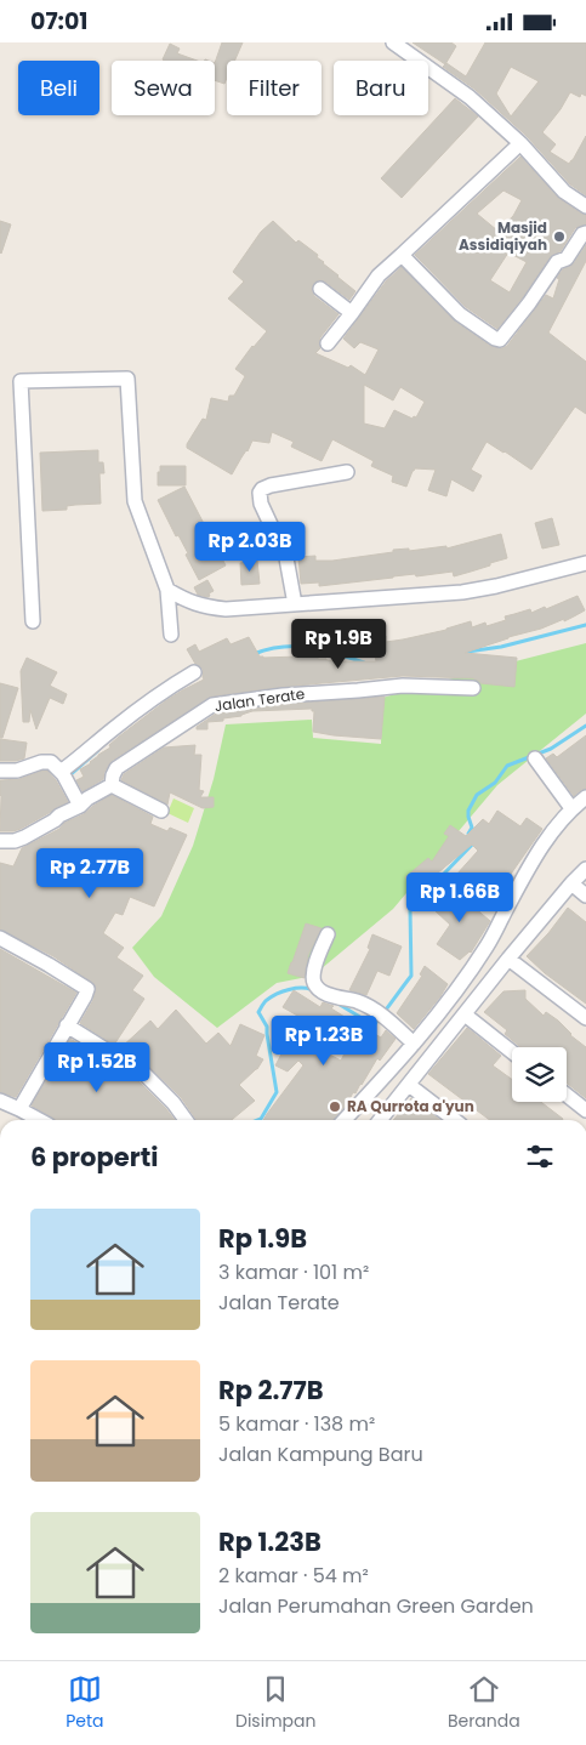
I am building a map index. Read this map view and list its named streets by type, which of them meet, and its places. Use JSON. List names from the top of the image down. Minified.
{"streets":{"street":["Jalan Terate"]},"places":["Masjid Assidiqiyah","RA Qurrota a'yun"],"page":{"status":"07:01","chip":["Beli","Sewa","Filter","Baru"],"price":["Rp 2.03B","Rp 1.9B","Rp 2.77B","Rp 1.66B","Rp 1.23B","Rp 1.52B"],"heading":"6 properti","list":[{"name":"Rp 1.9B","note":"3 kamar · 101 m² · Jalan Terate"},{"name":"Rp 2.77B","note":"5 kamar · 138 m² · Jalan Kampung Baru"},{"name":"Rp 1.23B","note":"2 kamar · 54 m² · Jalan Perumahan Green Garden"}],"tabs":["Peta","Disimpan","Beranda"]}}
